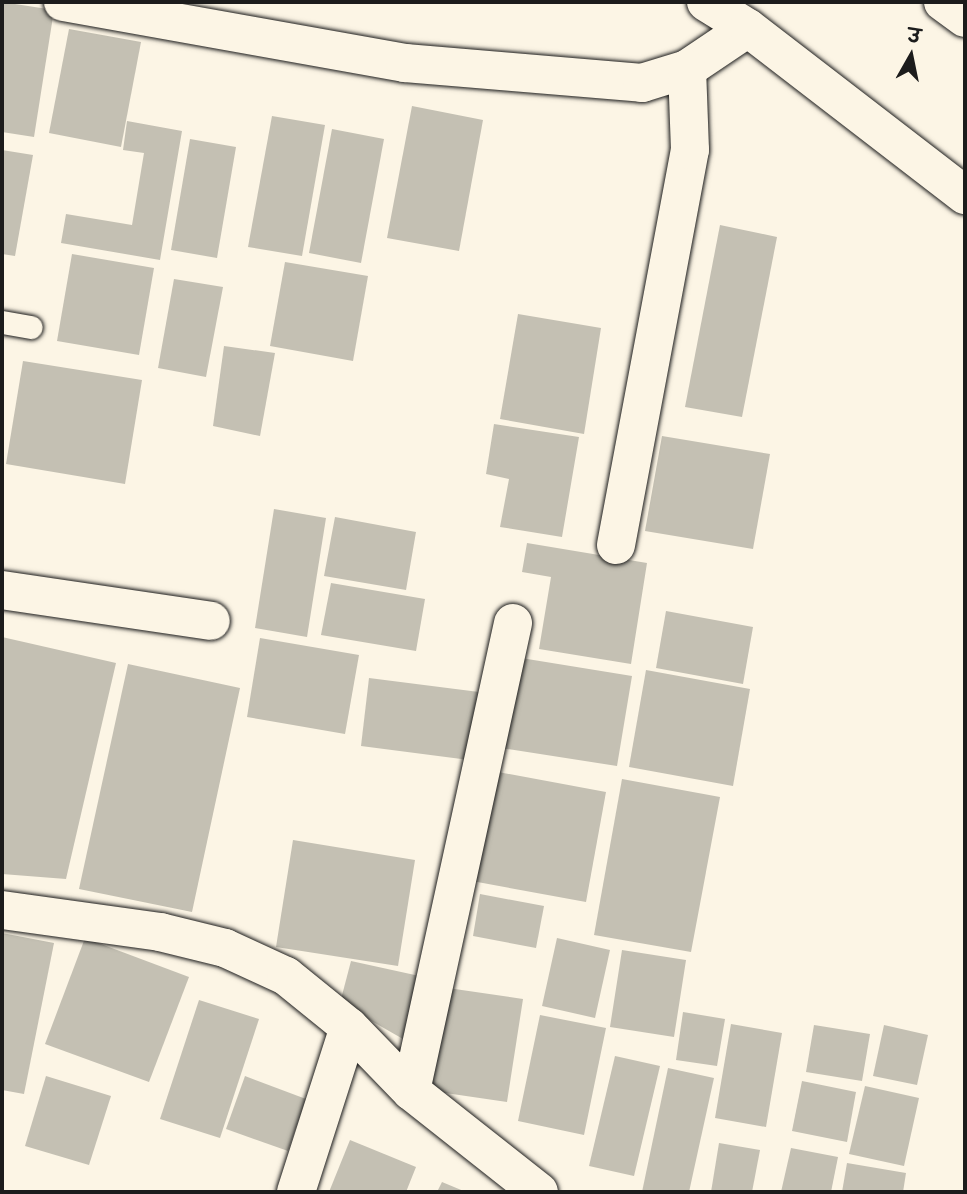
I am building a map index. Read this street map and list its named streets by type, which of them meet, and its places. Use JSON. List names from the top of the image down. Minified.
{"north":"top"}
